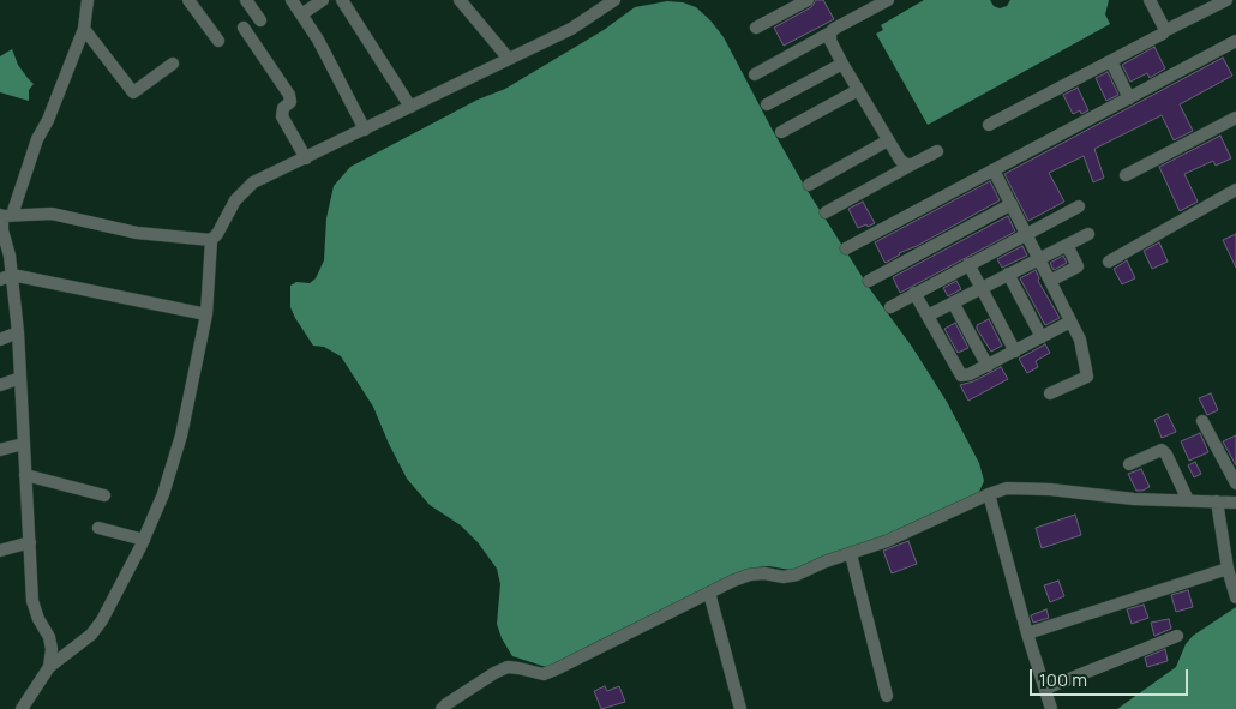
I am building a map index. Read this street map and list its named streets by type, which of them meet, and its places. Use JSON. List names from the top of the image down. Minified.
{"scale_bar":"100 m"}
